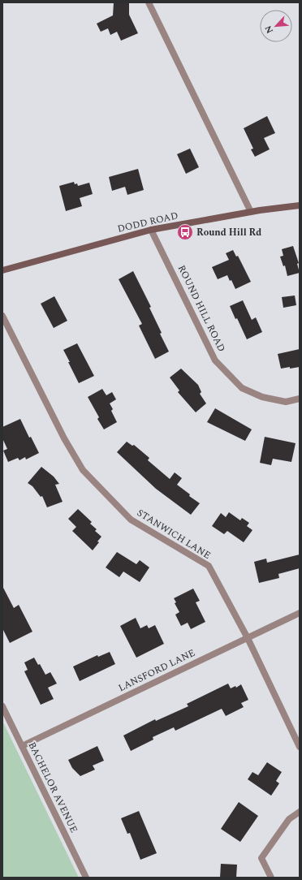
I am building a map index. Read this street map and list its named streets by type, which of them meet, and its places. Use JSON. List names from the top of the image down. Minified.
{"streets":{"main road":["DODD ROAD"],"street":["ROUND HILL ROAD","STANWICH LANE","LANSFORD LANE","BACHELOR AVENUE"]},"crossings":[["DODD ROAD","ROUND HILL ROAD"],["STANWICH LANE","LANSFORD LANE"],["LANSFORD LANE","BACHELOR AVENUE"]],"places":{"bus stop":["Round Hill Rd"]},"north":"bottom left"}
